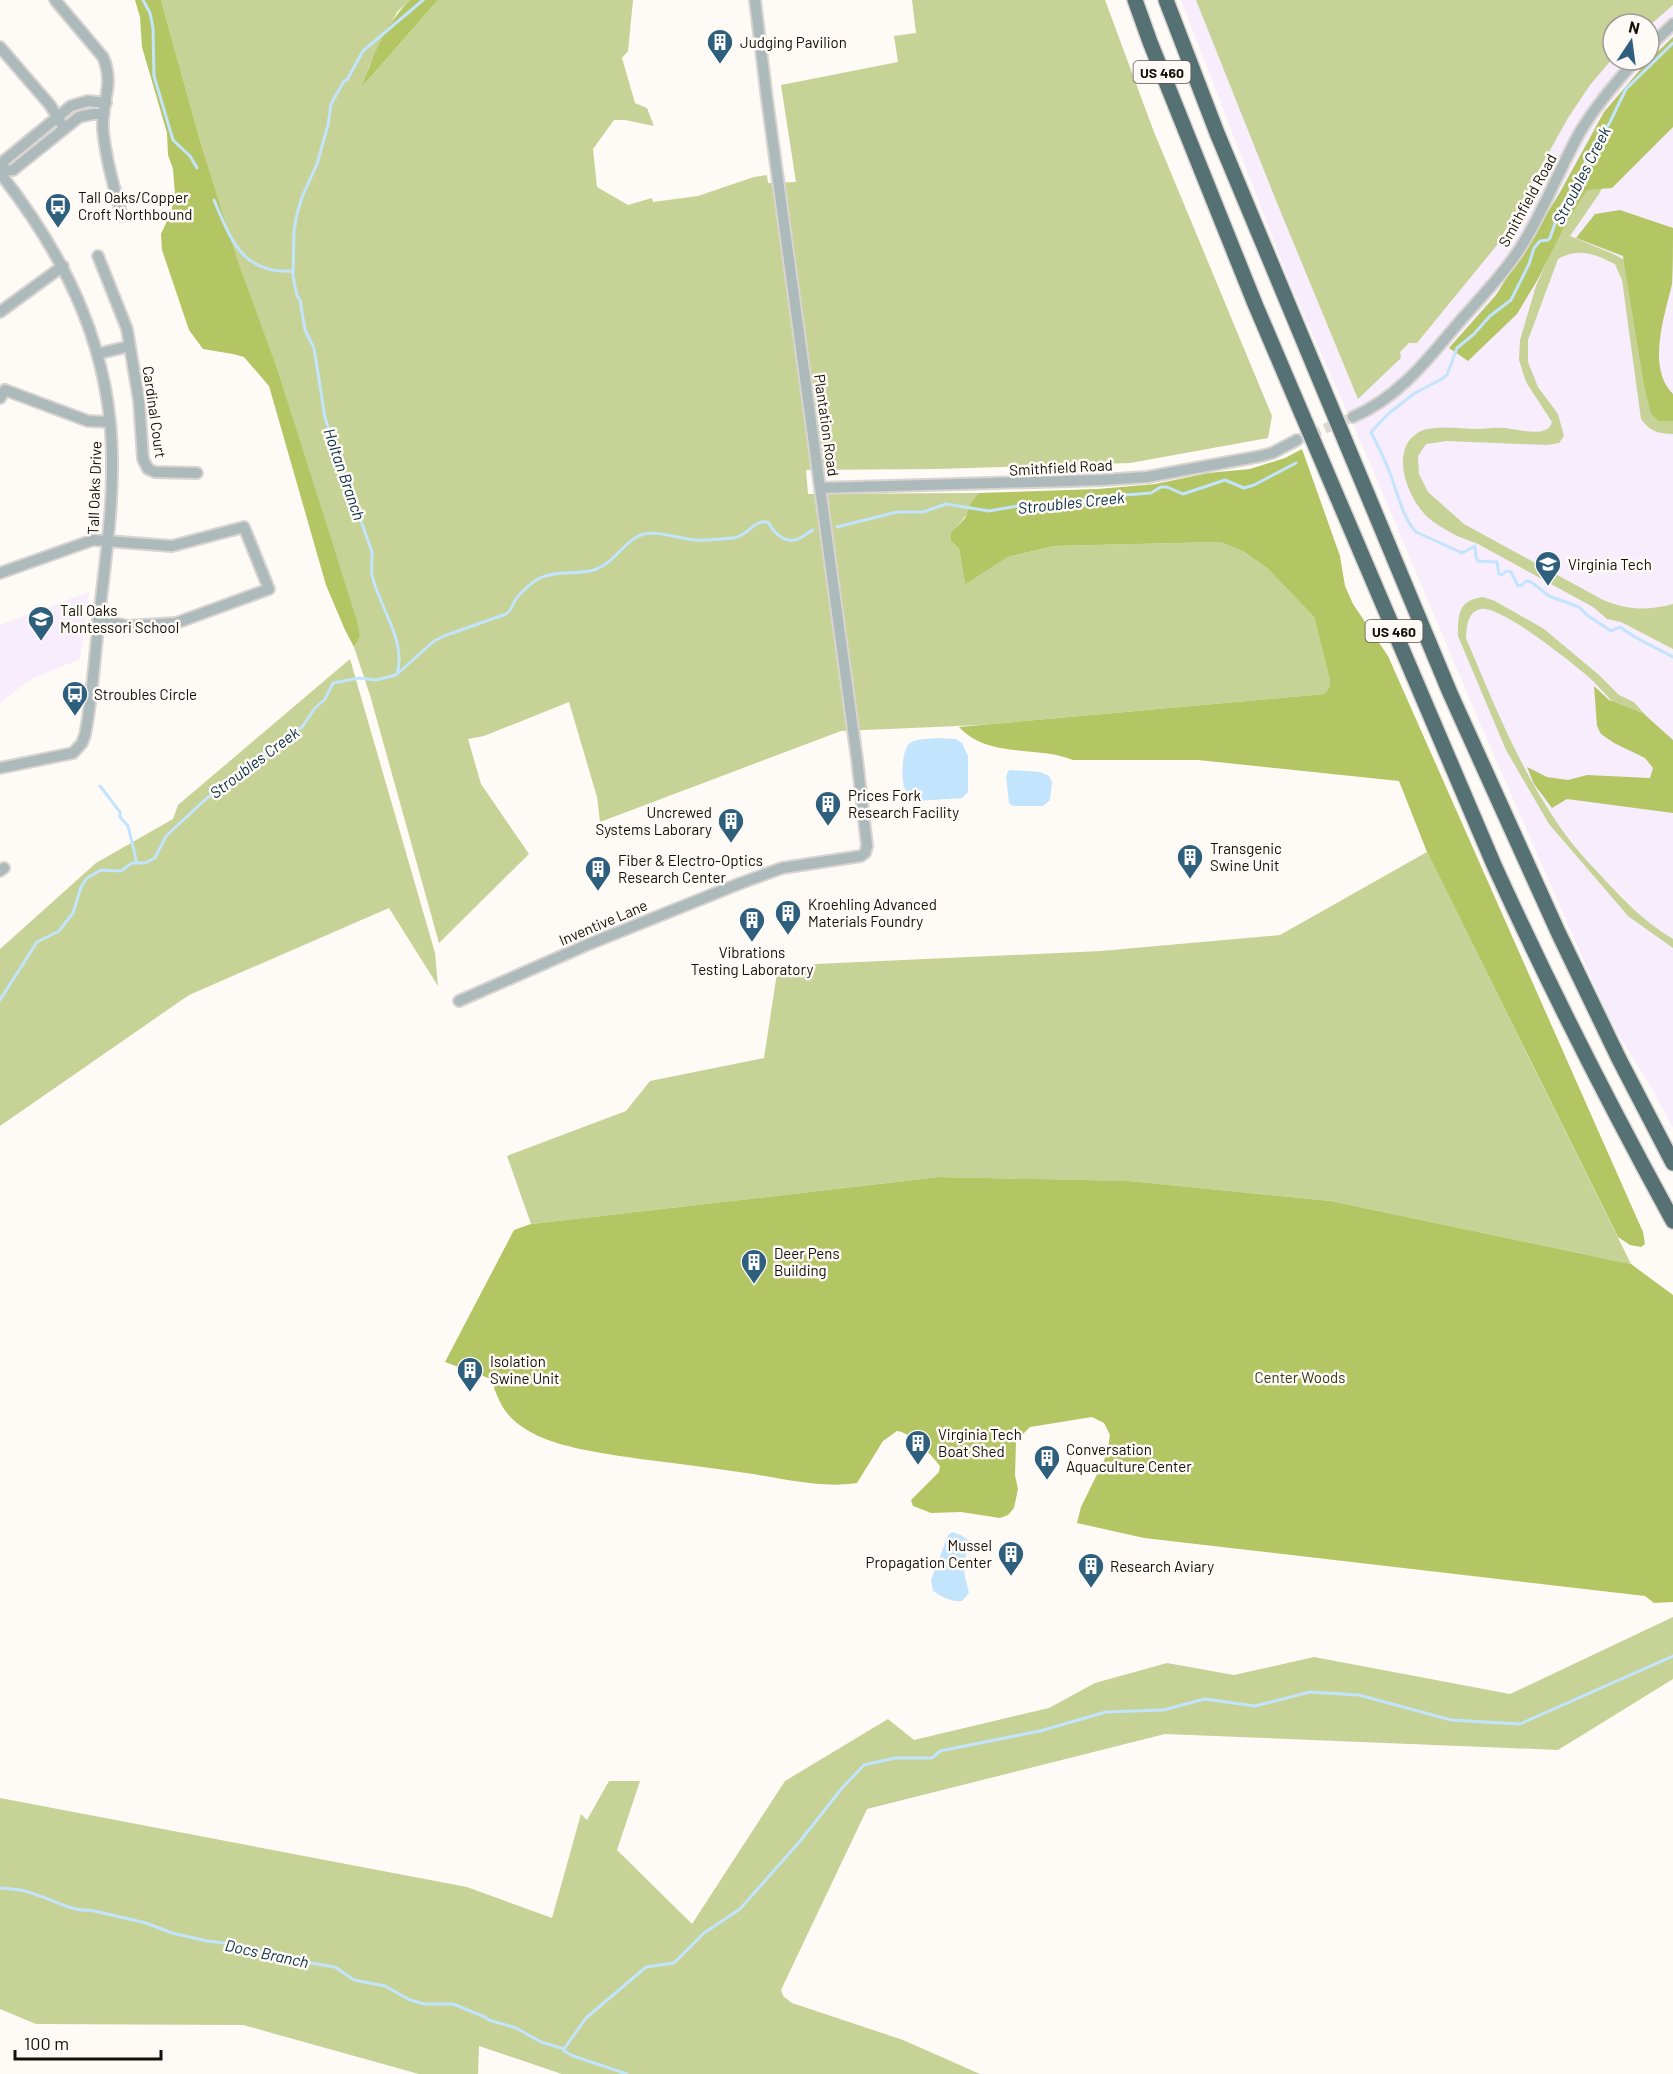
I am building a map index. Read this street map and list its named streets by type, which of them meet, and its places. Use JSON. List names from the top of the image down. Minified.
{"streets":{"highway":["US 460"],"street":["Smithfield Road","Cardinal Court","Plantation Road","Tall Oaks Drive","Inventive Lane"]},"crossings":[["Smithfield Road","Plantation Road"],["Plantation Road","Inventive Lane"]],"water":["Stroubles Creek","Holtan Branch","Docs Branch"],"parks":["Center Woods"],"places":{"building":["Judging Pavilion","Prices Fork Research Facility","Uncrewed Systems Laborary","Transgenic Swine Unit","Fiber & Electro-Optics Research Center","Kroehling Advanced Materials Foundry","Vibrations Testing Laboratory","Deer Pens Building","Isolation Swine Unit","Virginia Tech Boat Shed","Conversation Aquaculture Center","Mussel Propagation Center","Research Aviary"],"bus stop":["Tall Oaks/Copper Croft Northbound","Stroubles Circle"],"school or university":["Virginia Tech","Tall Oaks Montessori School"]},"scale_bar":"100 m","north":"top"}
